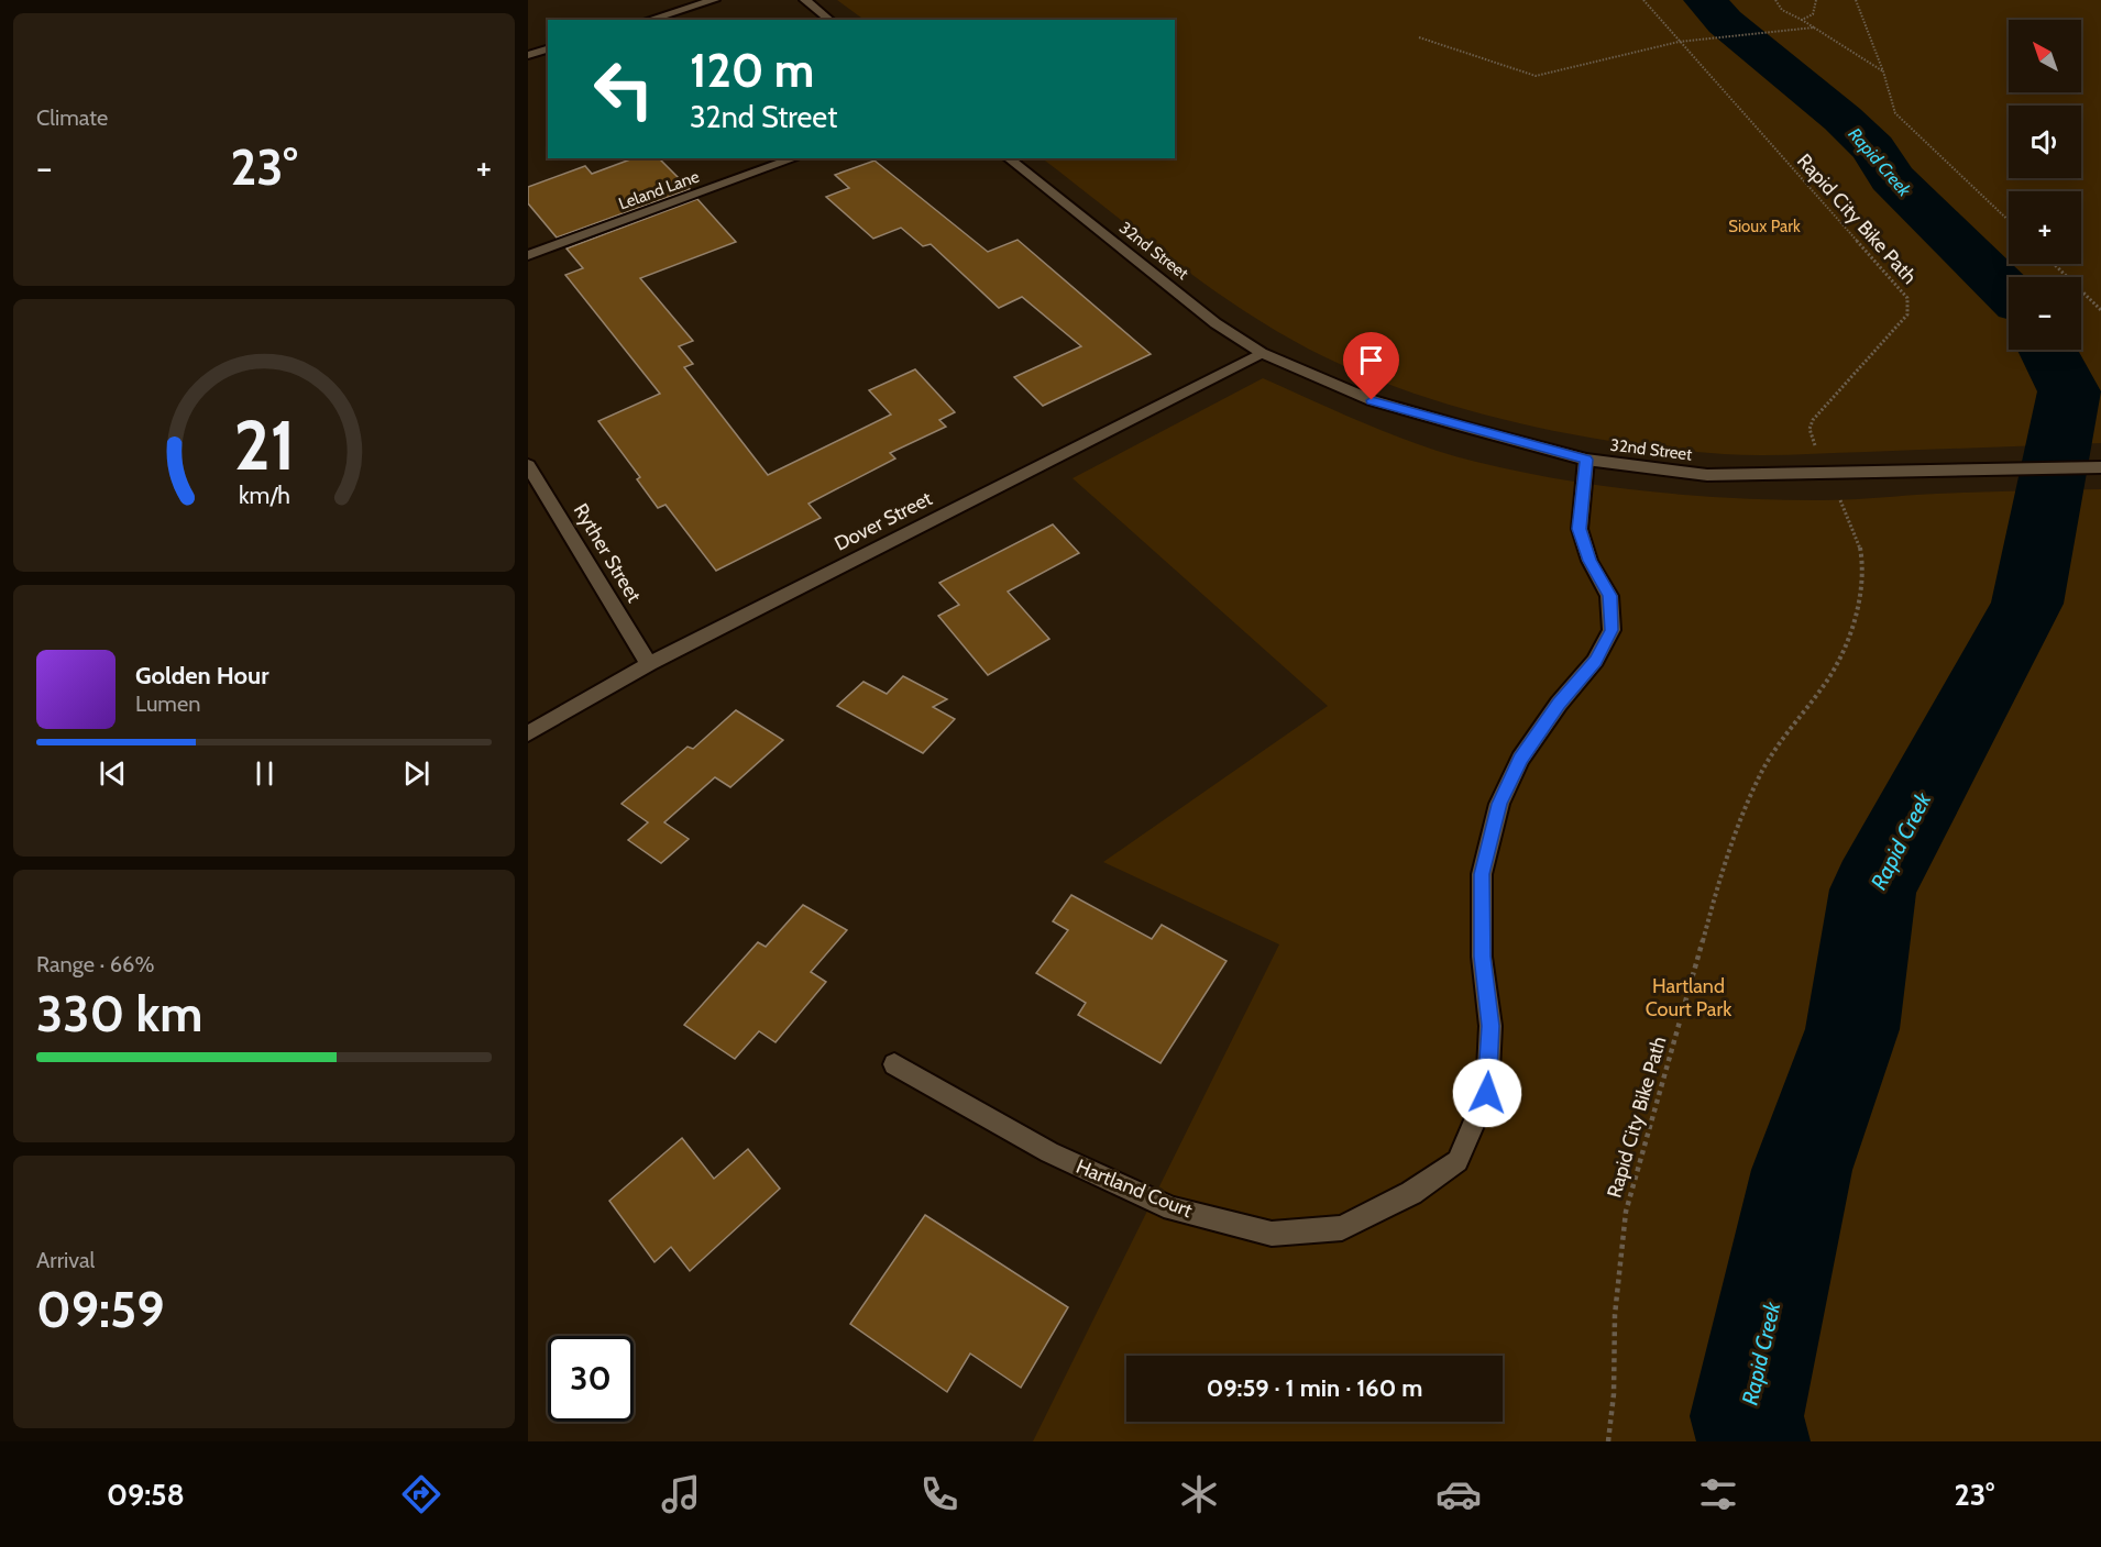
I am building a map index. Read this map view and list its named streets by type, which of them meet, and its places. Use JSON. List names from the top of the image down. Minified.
{"streets":{"street":["Leland Lane","32nd Street","Dover Street","Ryther Street","Hartland Court"],"path":["Rapid City Bike Path"]},"crossings":[["Rapid City Bike Path","32nd Street"],["32nd Street","Dover Street"],["32nd Street","Hartland Court"],["Dover Street","Ryther Street"]],"water":["Rapid Creek"],"parks":["Sioux Park","Hartland Court Park"],"north":"top left","page":{"tile":["Climate",["Range · 66%","330 km"],["Arrival","09:59"]],"map_buttons":["+","−"],"turn":["120 m","32nd Street"],"heat":["−","23°","+"],"song":["Golden Hour","Lumen"],"limit":"30","trip":"09:59 · 1 min · 160 m","tabs":["09:58","23°"],"gauge":["21","km/h"]}}
